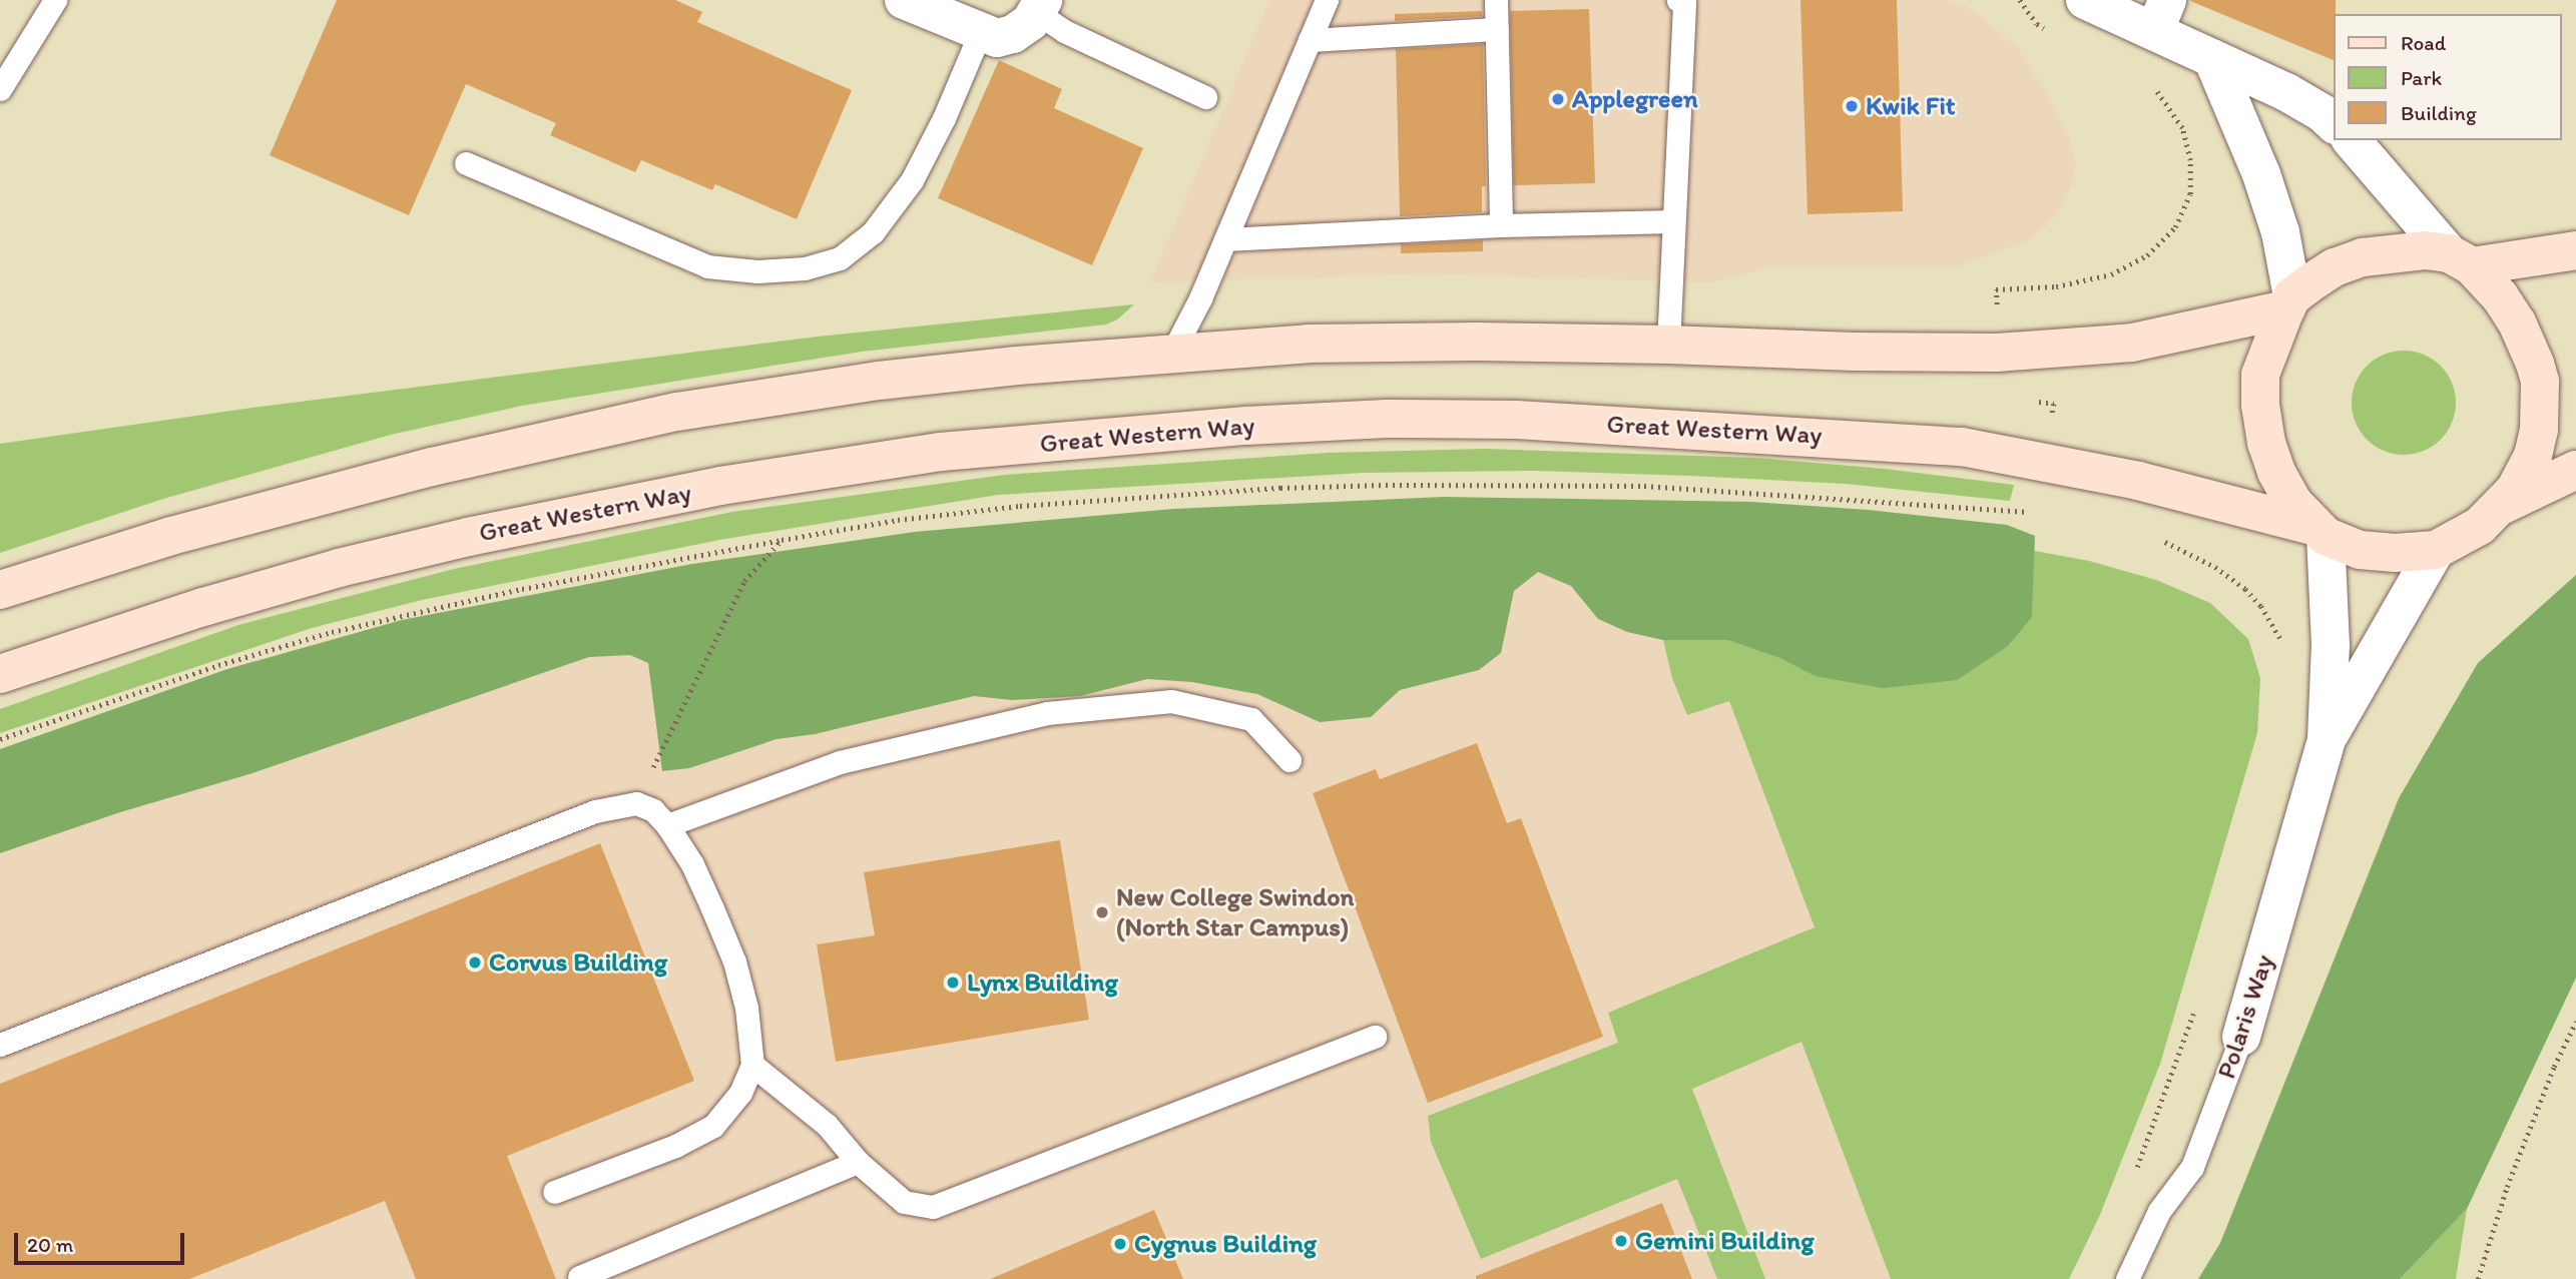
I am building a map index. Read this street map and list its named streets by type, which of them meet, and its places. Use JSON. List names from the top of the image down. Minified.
{"streets":{"main road":["Great Western Way"],"street":["Polaris Way"]},"crossings":[["Great Western Way","Polaris Way"]],"places":["Applegreen","Kwik Fit","New College Swindon (North Star Campus)","Corvus Building","Lynx Building","Gemini Building","Cygnus Building"],"legend":["Road","Park","Building"],"scale_bar":"20 m"}
